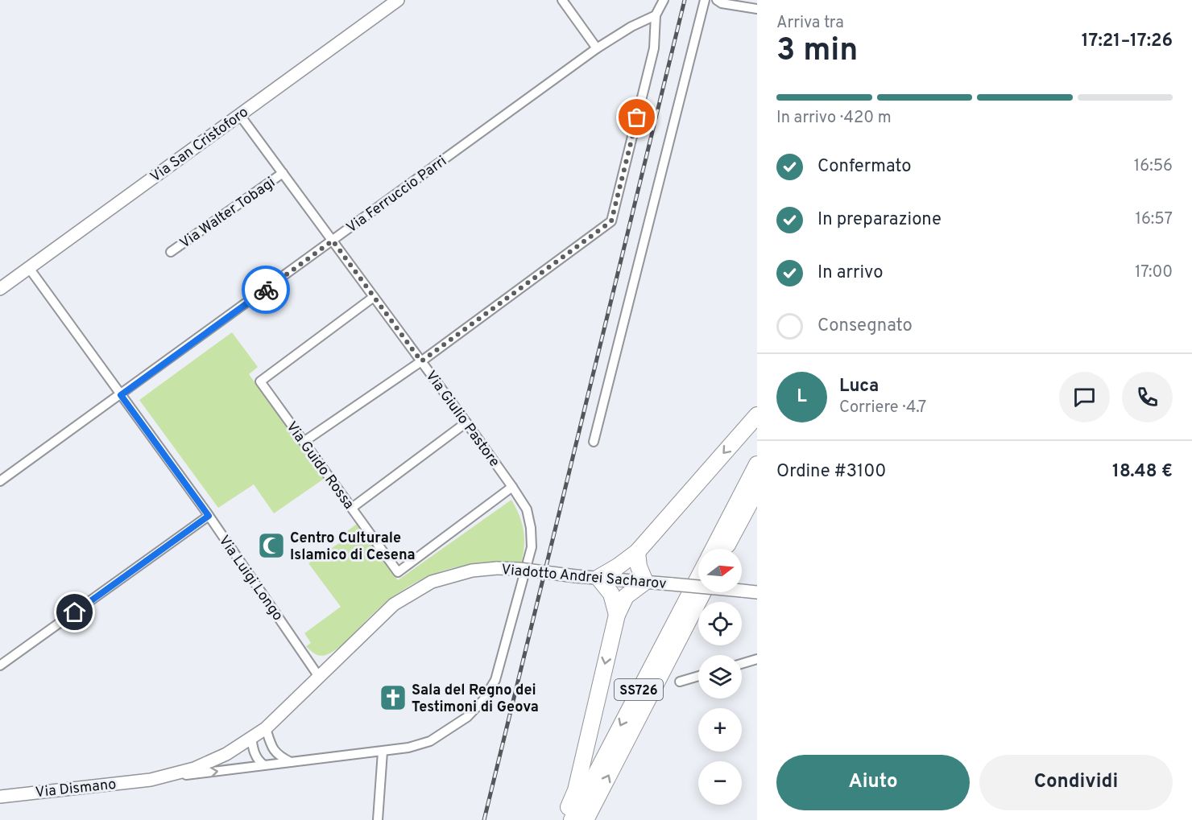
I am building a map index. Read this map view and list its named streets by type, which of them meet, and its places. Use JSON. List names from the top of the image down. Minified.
{"streets":{"highway":["SS726"],"main road":["Via San Cristoforo","Viadotto Andrei Sacharov","Via Dismano"],"street":["Via Ferruccio Parri","Via Walter Tobagi","Via Giulio Pastore","Via Guido Rossa","Via Luigi Longo"]},"crossings":[["Via San Cristoforo","Via Giulio Pastore"],["Via San Cristoforo","Via Luigi Longo"],["Via Ferruccio Parri","Via Giulio Pastore"],["Via Ferruccio Parri","Via Luigi Longo"],["Via Walter Tobagi","Via Giulio Pastore"],["Via Giulio Pastore","Via Guido Rossa"],["Via Giulio Pastore","Via Dismano"],["Viadotto Andrei Sacharov","Via Luigi Longo"],["Viadotto Andrei Sacharov","Via Dismano"]],"places":{"mosque":["Centro Culturale Islamico di Cesena"],"church":["Sala del Regno dei Testimoni di Geova"]},"north":"right","page":{"heading":["3 min","Arriva tra","17:21–17:26"],"panel":["Luca","Corriere · 4.7","Ordine #3100","18.48 €"],"bar":"In arrivo · 420 m","list":[["Confermato","16:56"],["In preparazione","16:57"],["In arrivo","17:00"],"Consegnato"],"round":"L","map_buttons":["+","−"],"buttons":["Aiuto","Condividi"]}}
